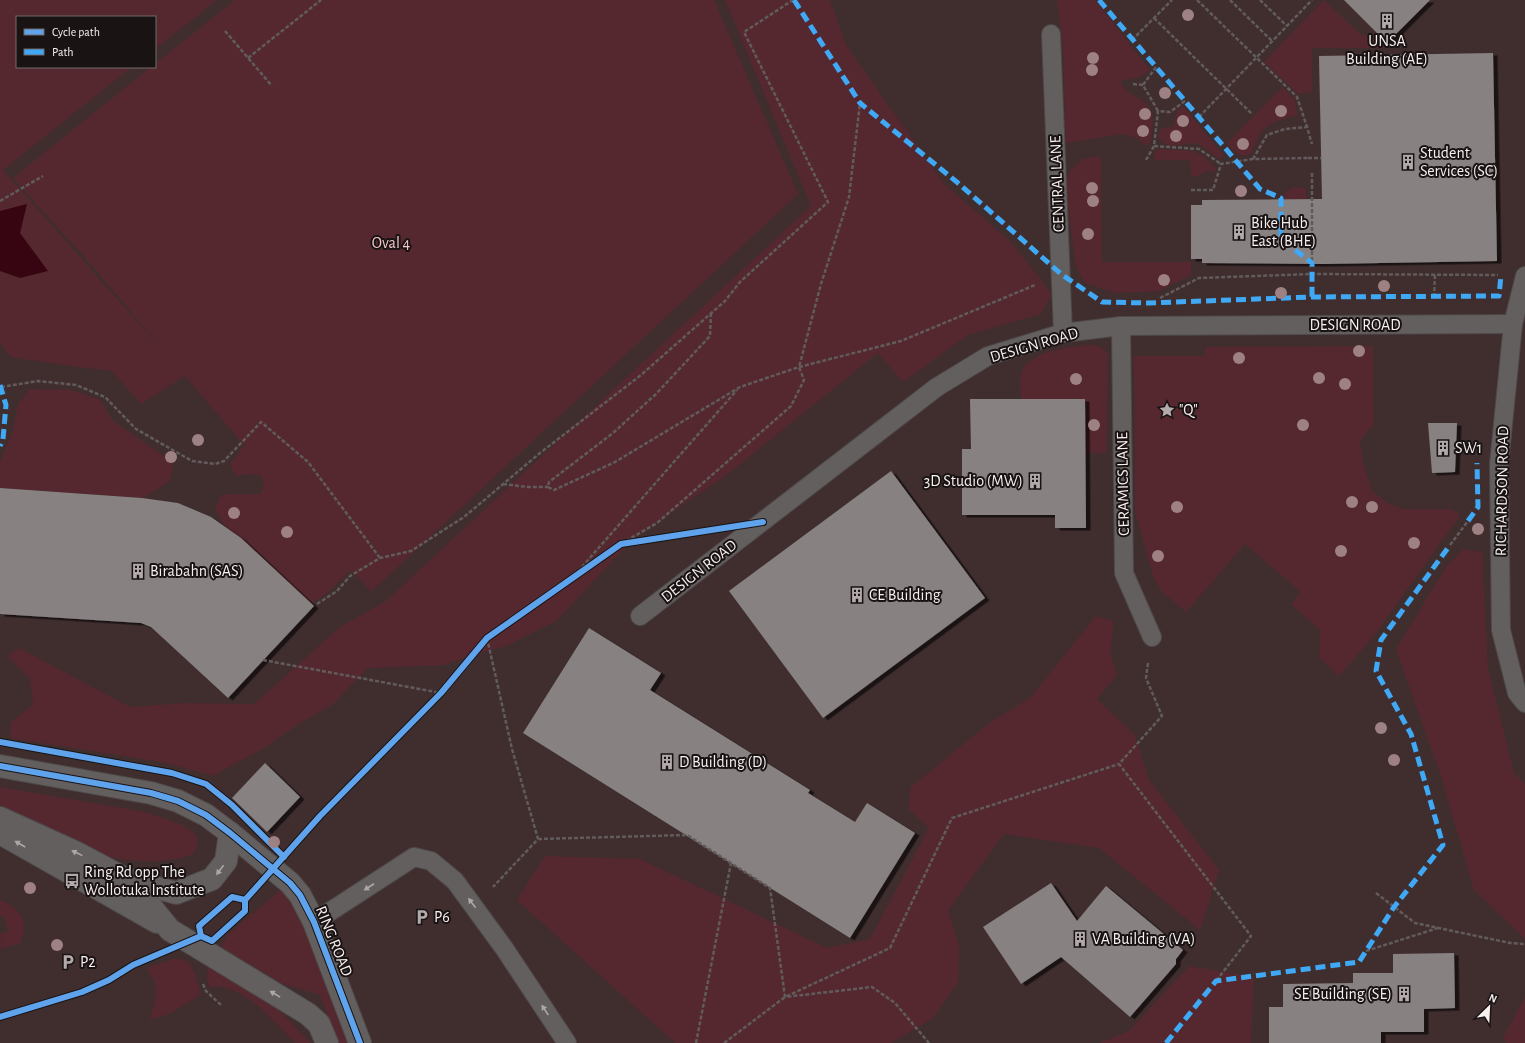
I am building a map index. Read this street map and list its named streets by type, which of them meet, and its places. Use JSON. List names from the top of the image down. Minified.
{"streets":{"street":["RING ROAD"],"lane":["CENTRAL LANE","DESIGN ROAD","CERAMICS LANE","RICHARDSON ROAD"]},"crossings":[["CENTRAL LANE","DESIGN ROAD"],["DESIGN ROAD","CERAMICS LANE"],["DESIGN ROAD","RICHARDSON ROAD"]],"parks":["Oval 4"],"places":{"building":["UNSA Building (AE)","Student Services (SC)","Bike Hub East (BHE)","SW1","3D Studio (MW)","Birabahn (SAS)","CE Building","D Building (D)","VA Building (VA)","SE Building (SE)"],"place":["\"Q\""],"bus stop":["Ring Rd opp The Wollotuka Institute"],"parking":["P6","P2"]},"legend":["Cycle path","Path"],"north":"top right"}
